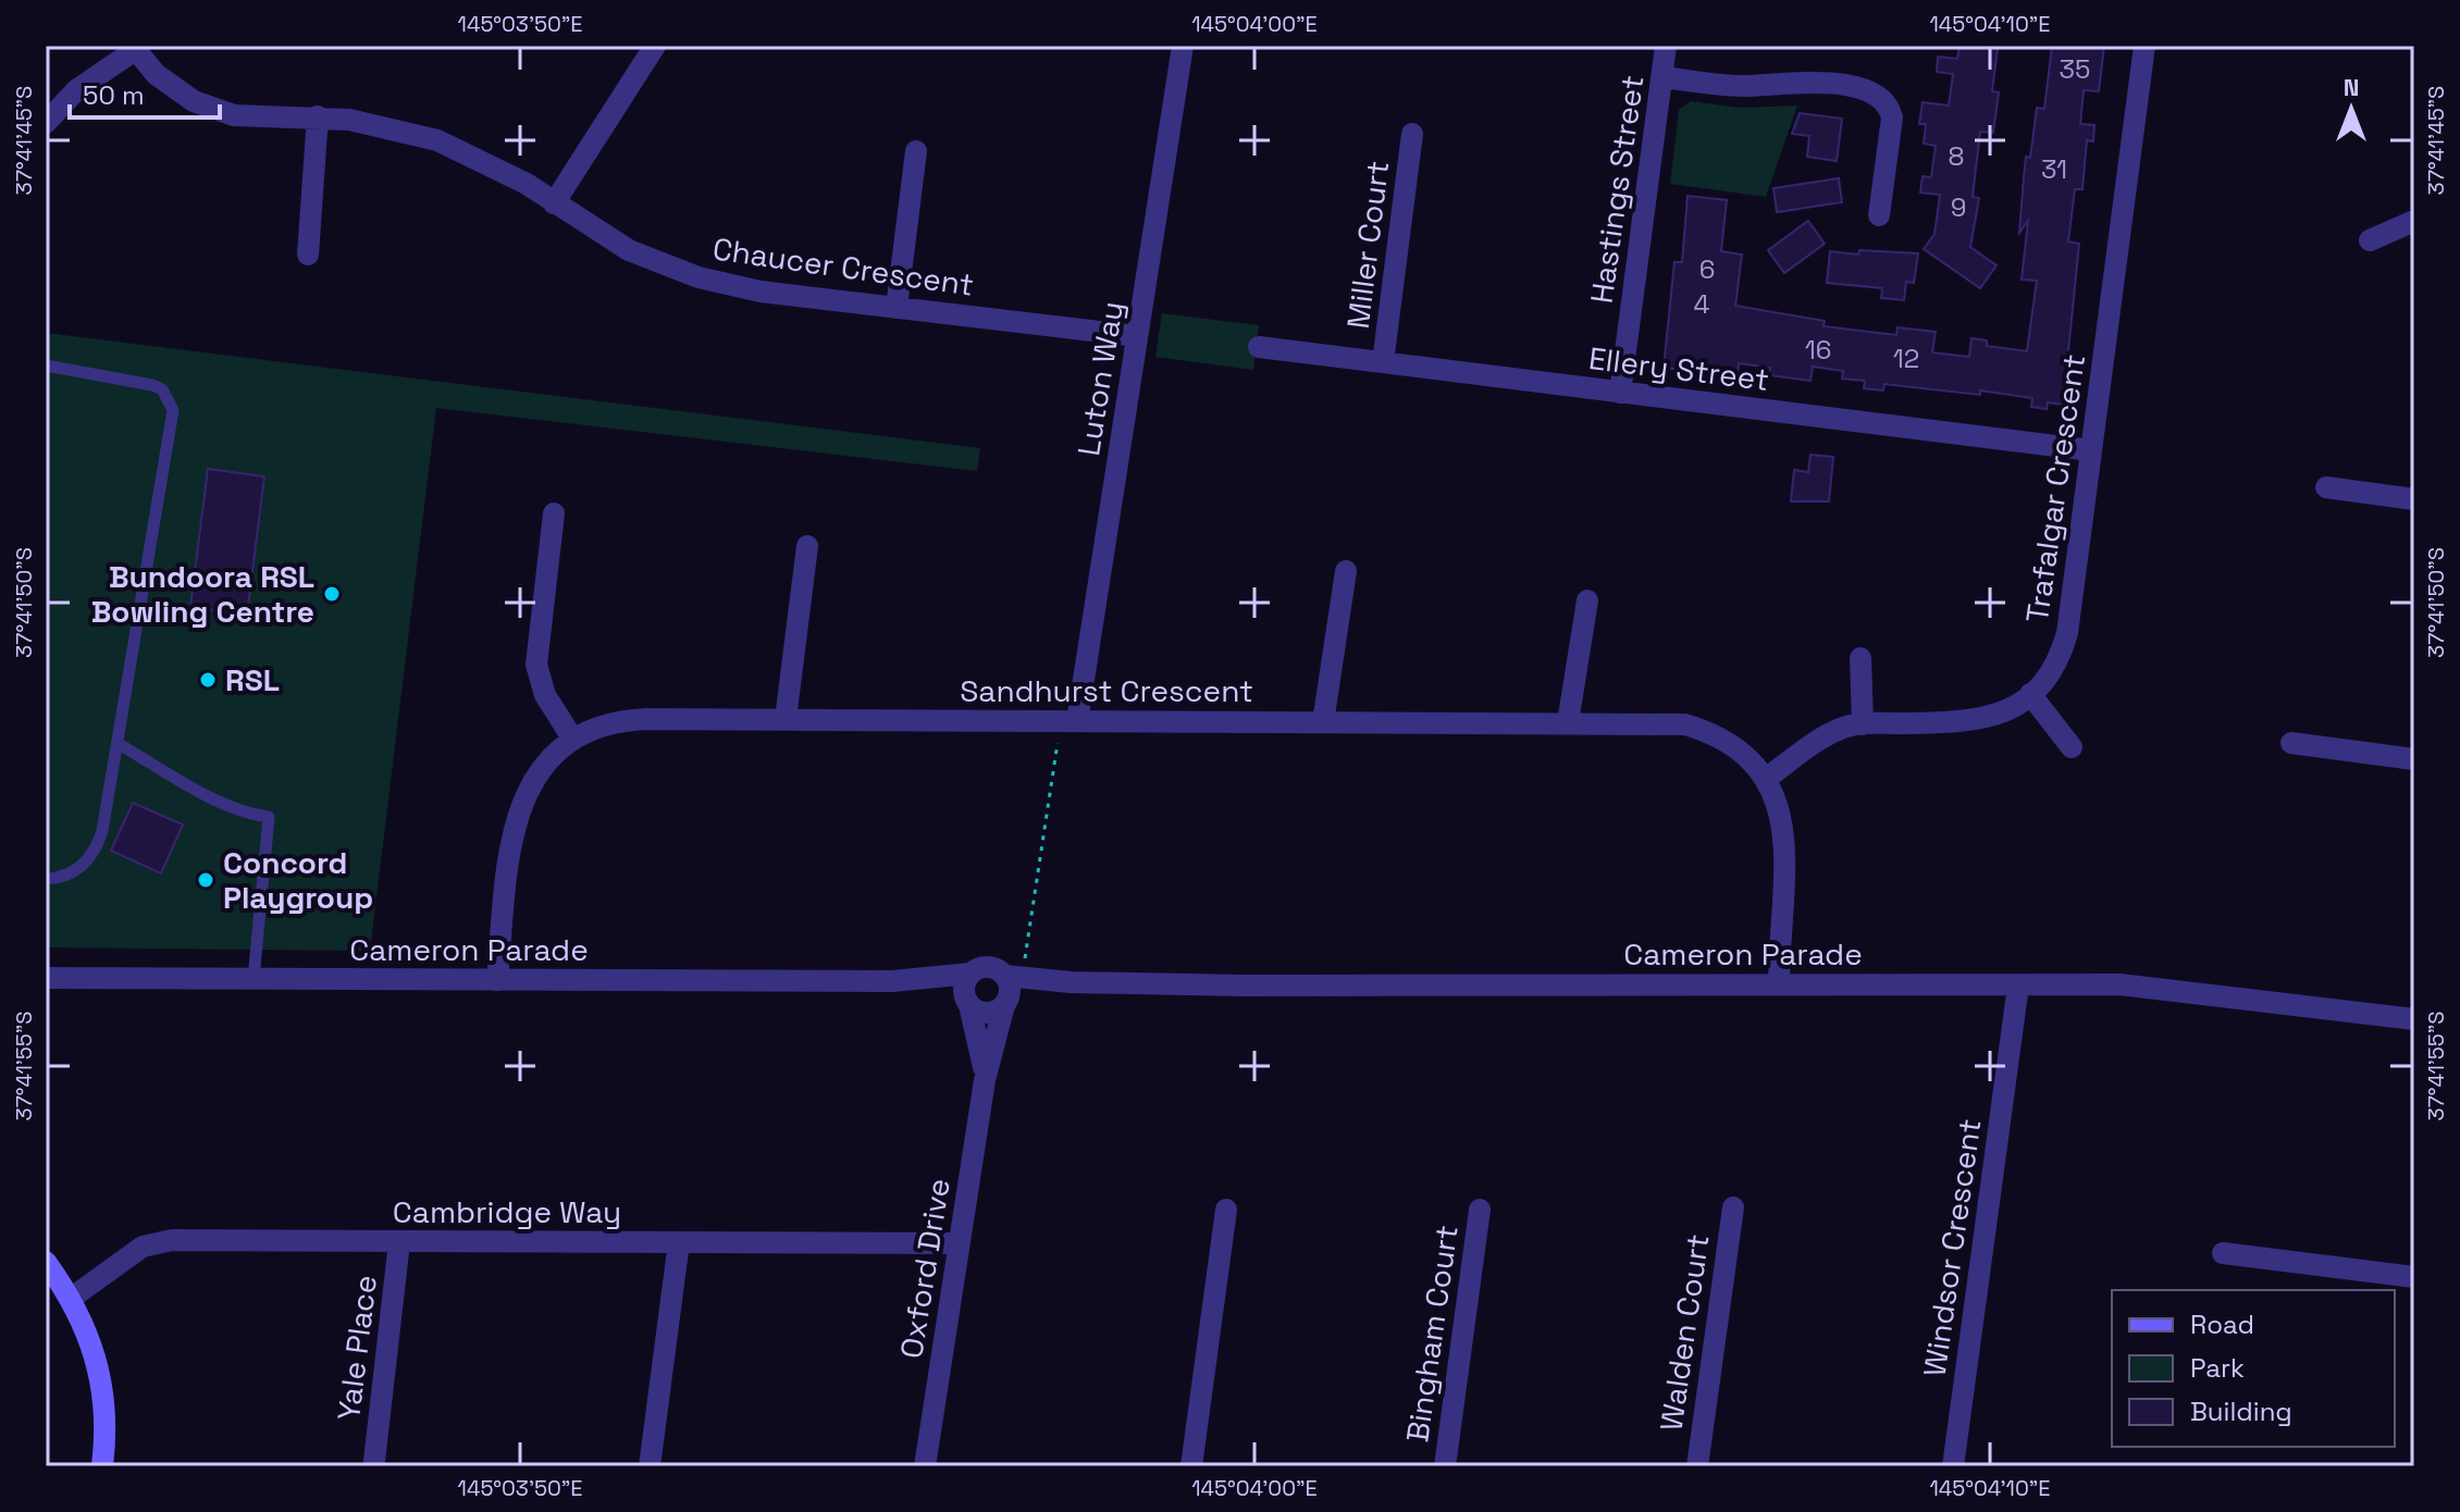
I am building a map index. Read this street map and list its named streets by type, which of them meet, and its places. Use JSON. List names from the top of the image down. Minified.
{"streets":{"street":["Hastings Street","Miller Court","Chaucer Crescent","Ellery Street","Luton Way","Trafalgar Crescent","Sandhurst Crescent","Cameron Parade","Cambridge Way","Windsor Crescent","Oxford Drive","Walden Court","Bingham Court","Yale Place"]},"crossings":[["Hastings Street","Ellery Street"],["Miller Court","Ellery Street"],["Chaucer Crescent","Luton Way"],["Ellery Street","Trafalgar Crescent"],["Luton Way","Sandhurst Crescent"],["Trafalgar Crescent","Sandhurst Crescent"],["Sandhurst Crescent","Cameron Parade"],["Cameron Parade","Windsor Crescent"],["Cameron Parade","Oxford Drive"],["Cambridge Way","Oxford Drive"],["Cambridge Way","Yale Place"]],"places":["Bundoora RSL Bowling Centre","RSL","Concord Playgroup"],"house_numbers":["35","8","31","9","6","4","16","12"],"legend":["Road","Park","Building"],"scale_bar":"50 m","north":"top","coordinates":["145°03'50\"E","145°04'00\"E","145°04'10\"E","37°41'45\"S","37°41'50\"S","37°41'55\"S"]}
